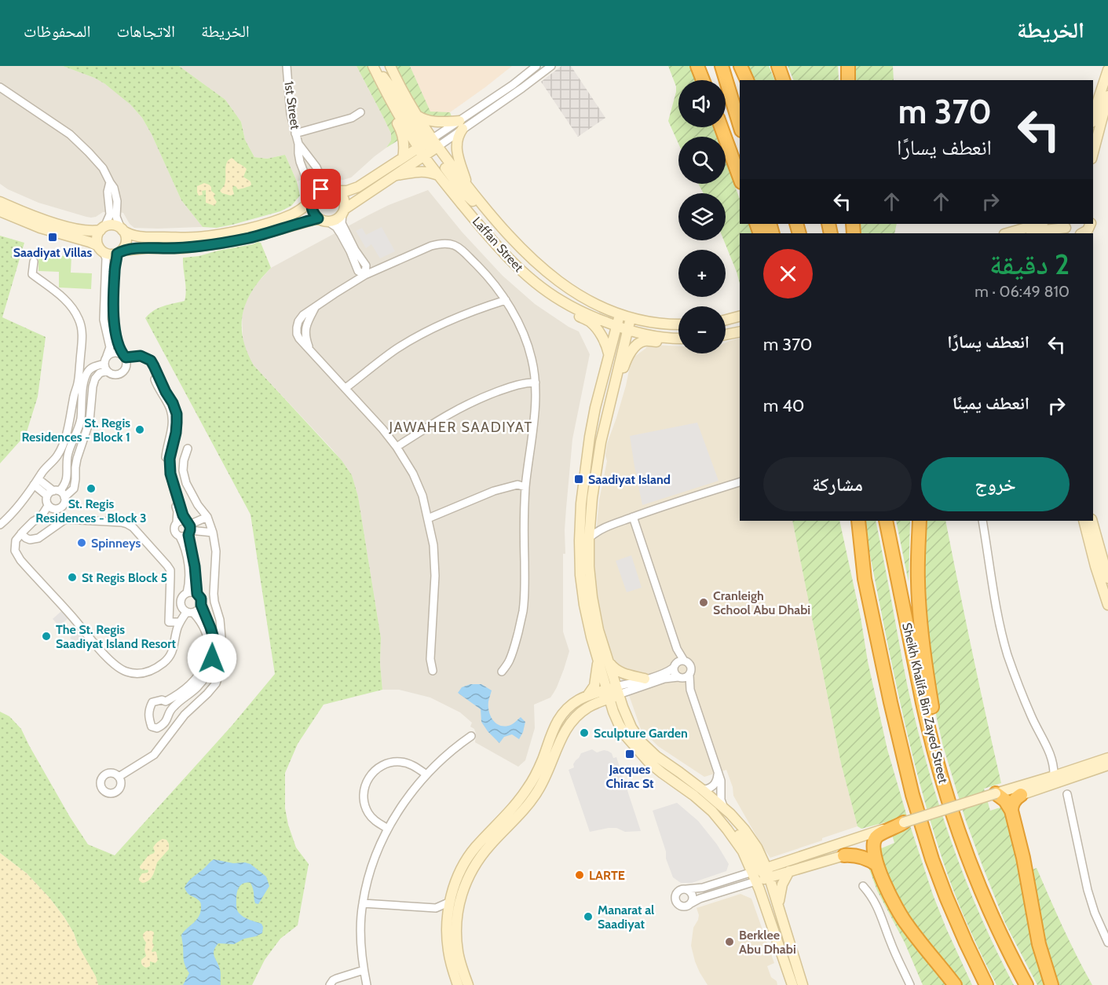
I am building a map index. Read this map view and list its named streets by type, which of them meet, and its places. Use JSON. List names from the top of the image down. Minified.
{"streets":{"highway":["Sheikh Khalifa Bin Zayed Street"],"street":["1st Street","Laffan Street"]},"districts":["JAWAHER SAADIYAT"],"places":{"transit":["Saadiyat Villas","Saadiyat Island","Jacques Chirac St"],"other":["St. Regis Residences - Block 1","St. Regis Residences - Block 3","Spinneys","St Regis Block 5","Cranleigh School Abu Dhabi","The St. Regis Saadiyat Island Resort","Sculpture Garden","LARTE","Manarat al Saadiyat","Berklee Abu Dhabi"]},"page":{"header":"الخريطة","nav":["الخريطة","الاتجاهات","المحفوظات"],"map_buttons":["+","−"],"turn":["370 m","انعطف يسارًا"],"heading":["2 دقيقة","810 m · 06:49"],"list":[{"name":"انعطف يسارًا","value":"370 m"},{"name":"انعطف يمينًا","value":"40 m"}],"buttons":["خروج","مشاركة"]}}
